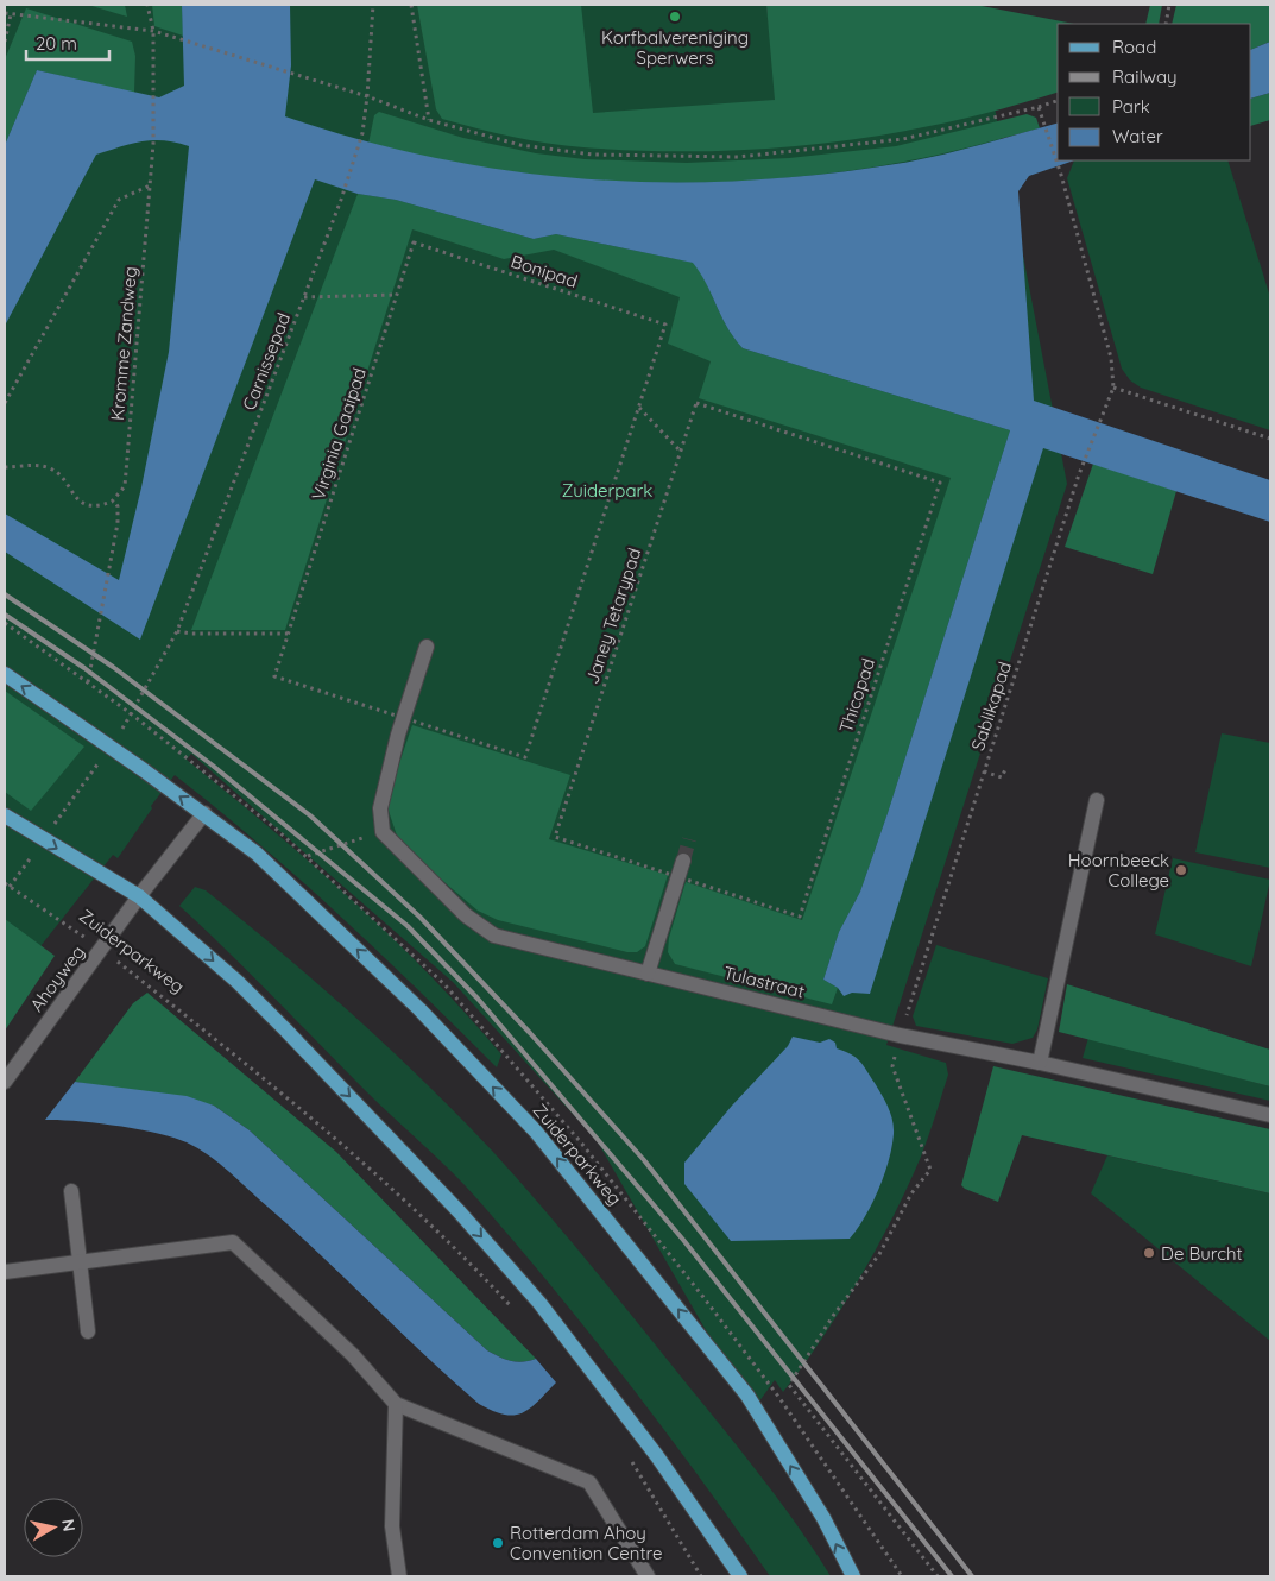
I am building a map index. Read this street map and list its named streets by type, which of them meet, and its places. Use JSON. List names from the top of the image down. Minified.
{"streets":{"main road":["Zuiderparkweg"],"street":["Ahoyweg","Tulastraat"],"path":["Bonipad","Kromme Zandweg","Carnissepad","Virginia Gaaipad","Janey Tetarypad","Thicopad","Sablikapad"]},"crossings":[["Bonipad","Virginia Gaaipad"],["Carnissepad","Virginia Gaaipad"],["Janey Tetarypad","Thicopad"],["Sablikapad","Tulastraat"],["Zuiderparkweg","Ahoyweg"]],"parks":["Zuiderpark"],"places":["Korfbalvereniging Sperwers","Hoornbeeck College","De Burcht","Rotterdam Ahoy Convention Centre"],"legend":["Road","Railway","Park","Water"],"scale_bar":"20 m","north":"right"}
